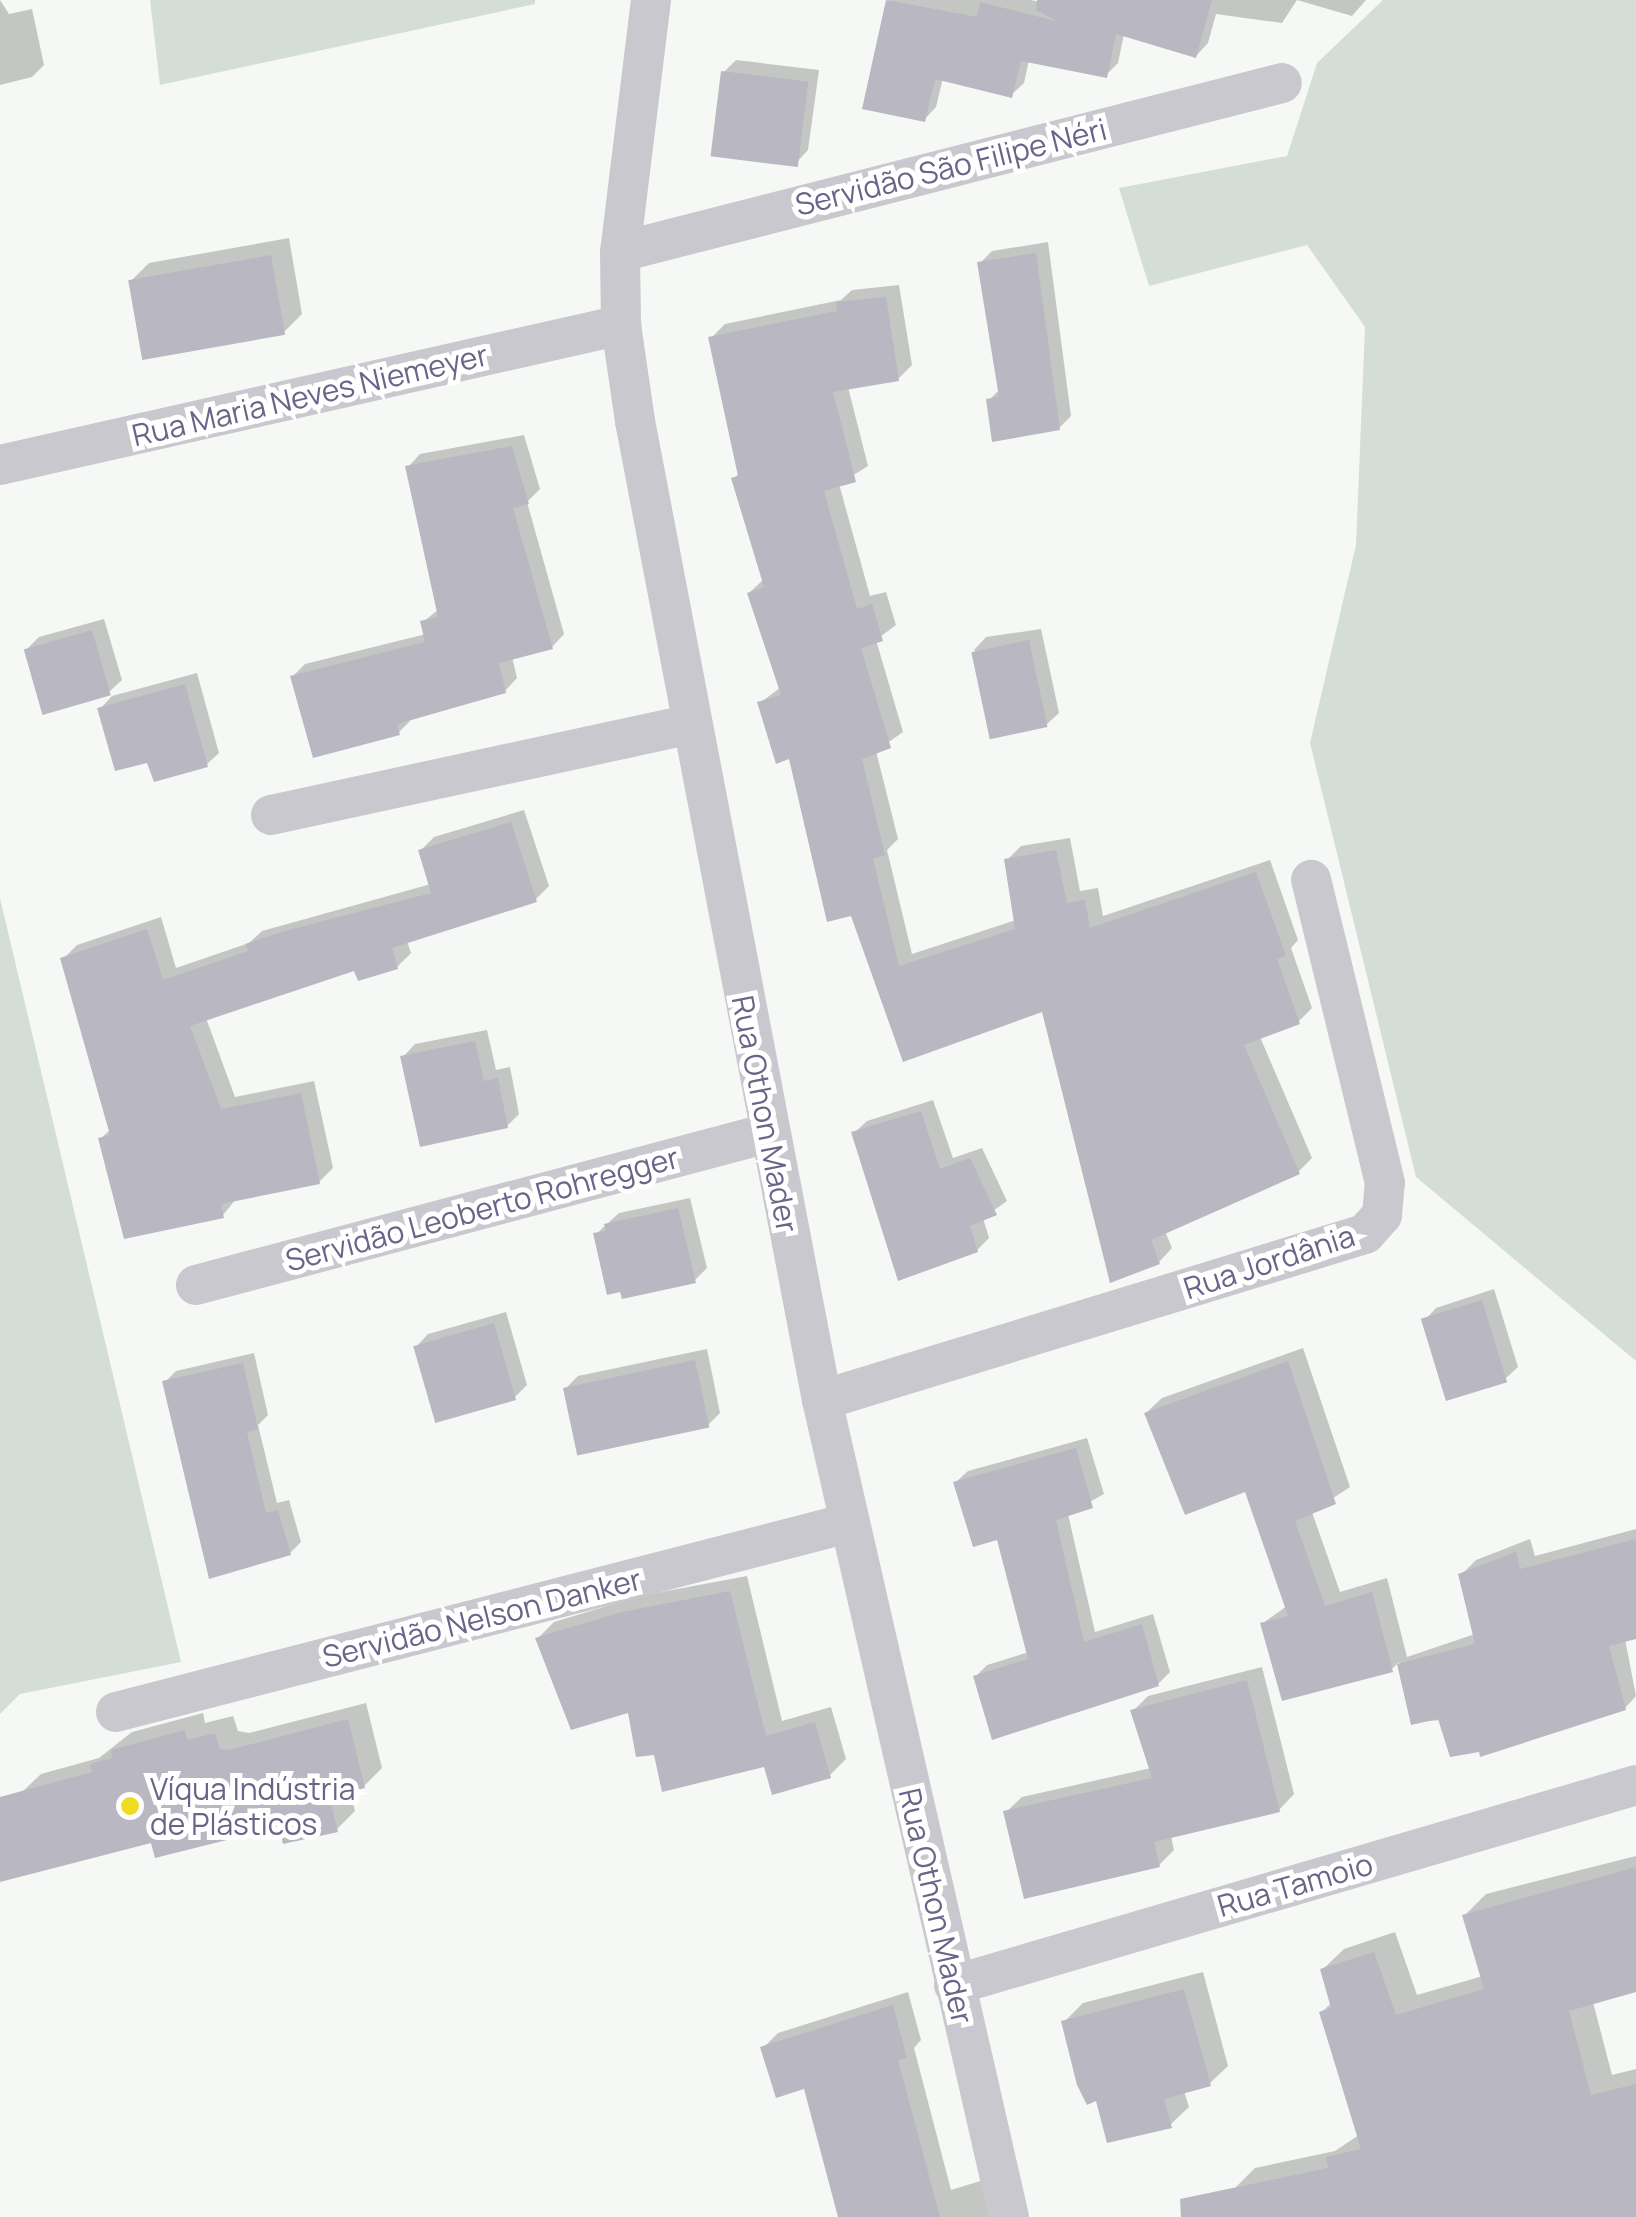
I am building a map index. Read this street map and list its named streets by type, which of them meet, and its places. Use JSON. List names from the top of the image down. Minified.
{"streets":{"street":["Servidão São Filipe Néri","Rua Maria Neves Niemeyer","Rua Othon Mader","Servidão Leoberto Rohregger","Rua Jordânia","Servidão Nelson Danker","Rua Tamoio"]},"crossings":[["Servidão São Filipe Néri","Rua Othon Mader"],["Rua Maria Neves Niemeyer","Rua Othon Mader"],["Rua Othon Mader","Servidão Leoberto Rohregger"],["Rua Othon Mader","Rua Jordânia"],["Rua Othon Mader","Servidão Nelson Danker"],["Rua Othon Mader","Rua Tamoio"]],"places":["Víqua Indústria de Plásticos"]}
